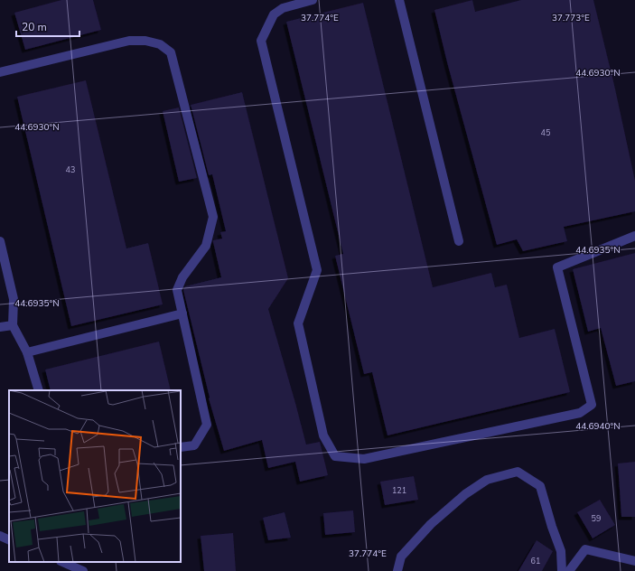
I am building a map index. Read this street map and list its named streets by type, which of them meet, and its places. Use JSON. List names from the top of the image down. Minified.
{"house_numbers":["45","43","121","59","61"],"scale_bar":"20 m","coordinates":["37.774°E","37.773°E","44.6930°N","44.6935°N","44.6940°N"]}
